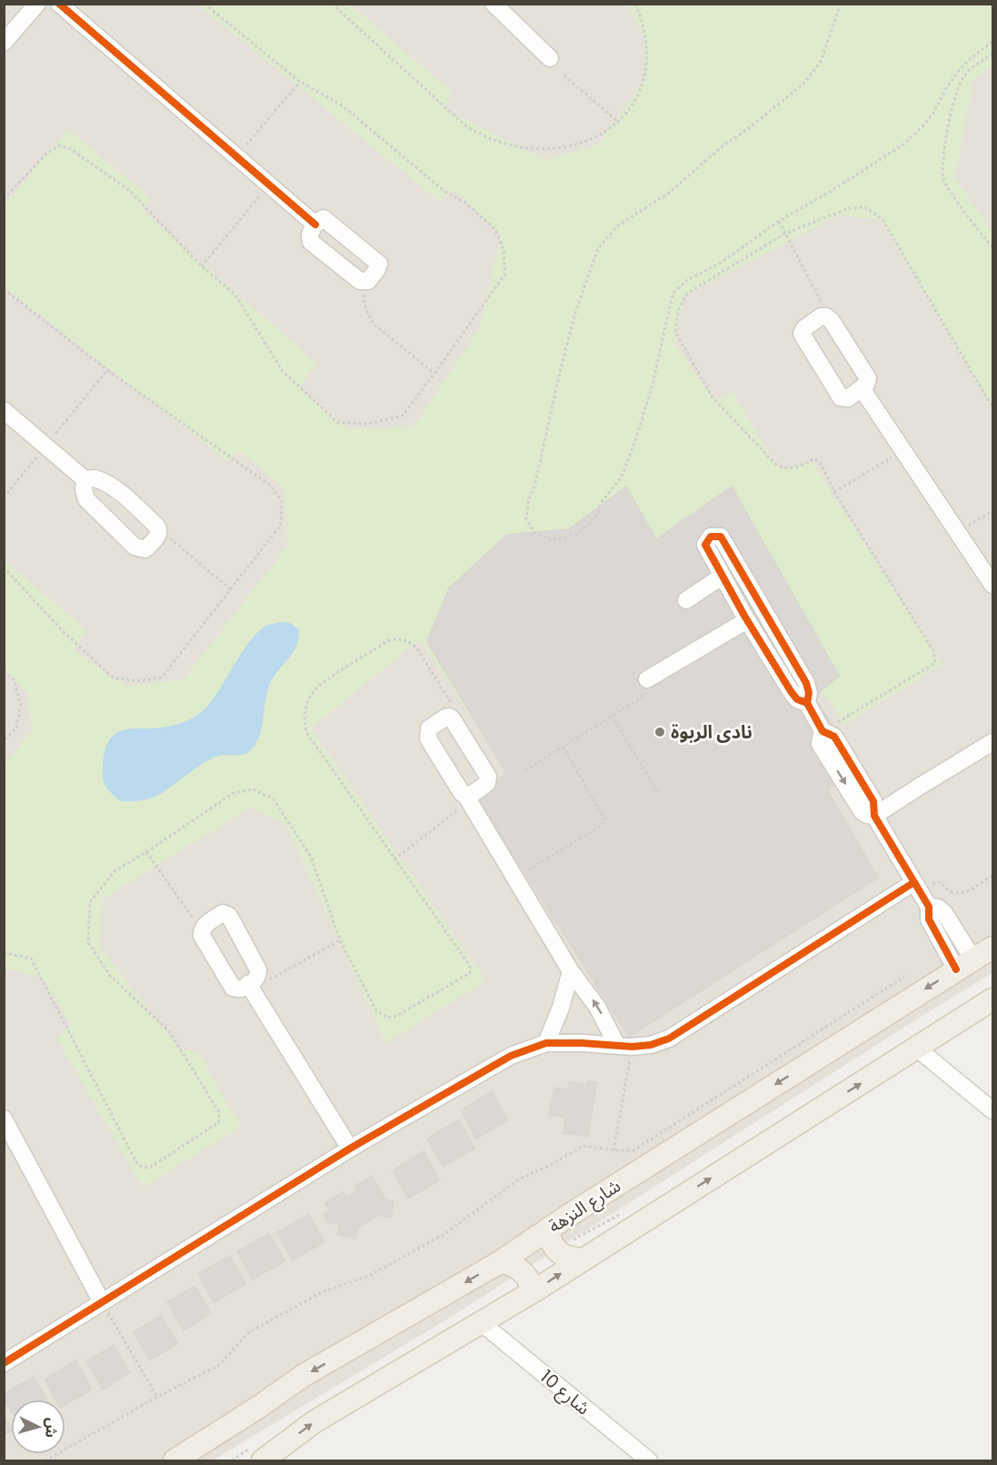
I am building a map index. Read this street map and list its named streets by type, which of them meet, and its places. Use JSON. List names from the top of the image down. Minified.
{"streets":{"main road":["شارع النزهة"],"street":["شارع 10"]},"places":["نادى الربوة"],"north":"right"}
